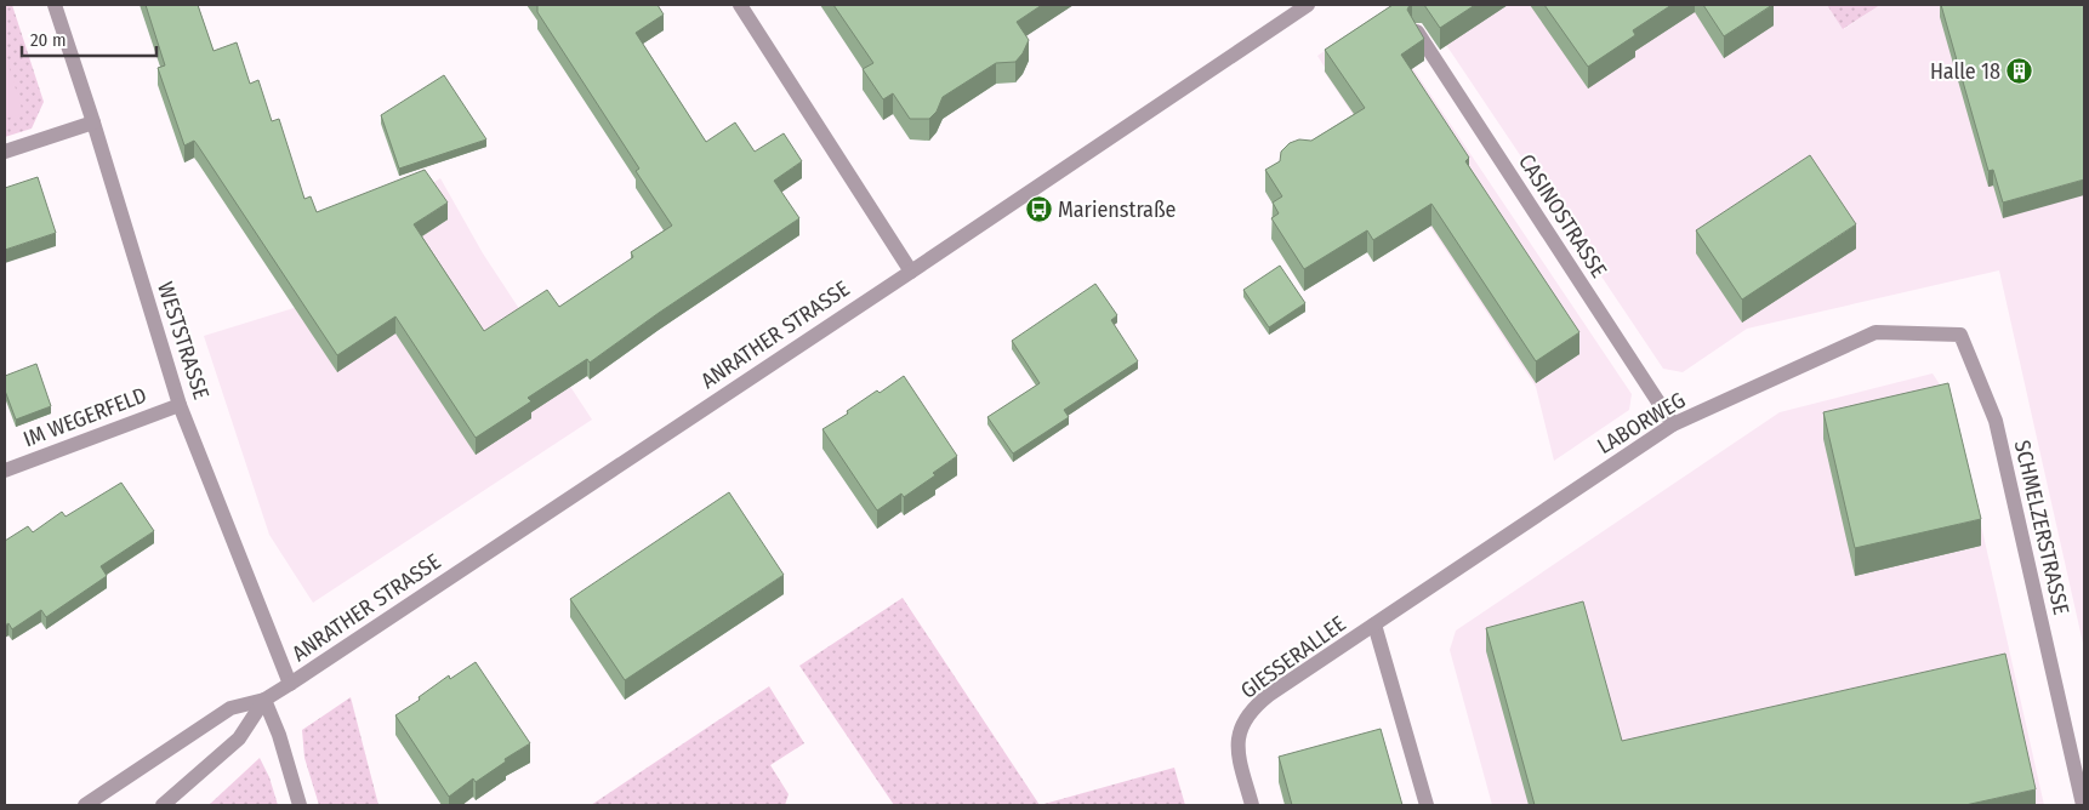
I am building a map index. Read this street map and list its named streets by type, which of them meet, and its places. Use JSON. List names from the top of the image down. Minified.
{"streets":{"street":["CASINOSTRASSE","ANRATHER STRASSE","WESTSTRASSE","IM WEGERFELD","LABORWEG","SCHMELZERSTRASSE","GIESSERALLEE"]},"crossings":[["CASINOSTRASSE","LABORWEG"],["ANRATHER STRASSE","WESTSTRASSE"],["WESTSTRASSE","IM WEGERFELD"],["LABORWEG","SCHMELZERSTRASSE"],["LABORWEG","GIESSERALLEE"]],"places":{"building":["Halle 18"],"bus stop":["Marienstraße"]},"scale_bar":"20 m"}
